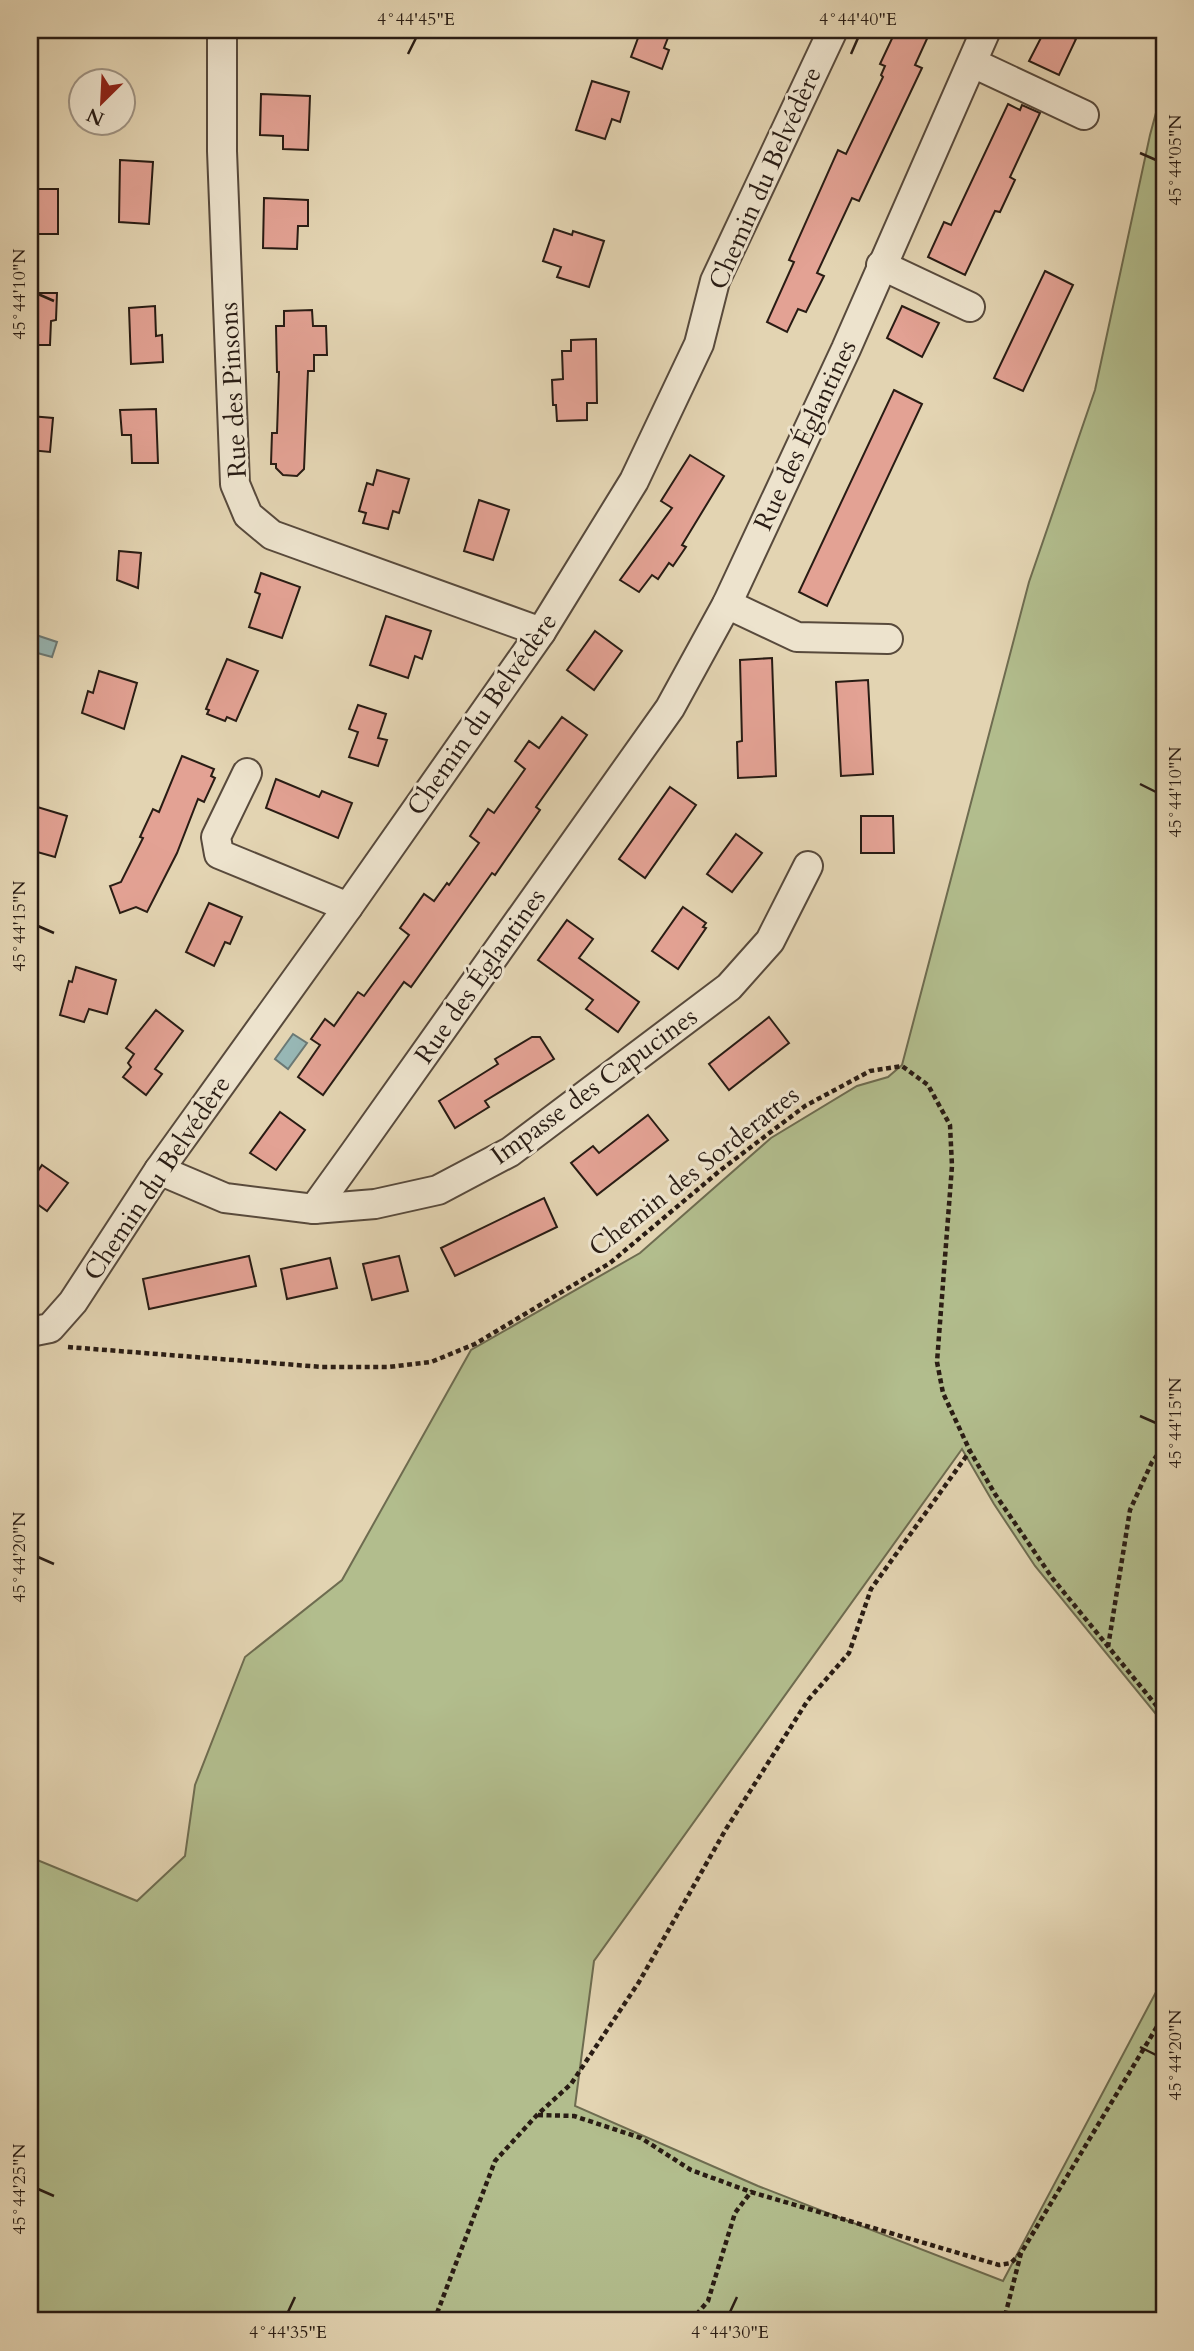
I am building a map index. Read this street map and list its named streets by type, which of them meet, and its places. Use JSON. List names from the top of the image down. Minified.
{"streets":{"street":["Chemin du Belvédère","Rue des Pinsons","Rue des Églantines","Impasse des Capucines"],"path":["Chemin des Sorderattes"]},"crossings":[["Chemin du Belvédère","Rue des Pinsons"],["Chemin du Belvédère","Chemin des Sorderattes"],["Rue des Églantines","Impasse des Capucines"]],"north":"bottom left","coordinates":["4°44'45\"E","4°44'40\"E","45°44'05\"N","45°44'10\"N","45°44'15\"N","45°44'20\"N","45°44'25\"N","4°44'35\"E","4°44'30\"E"]}
